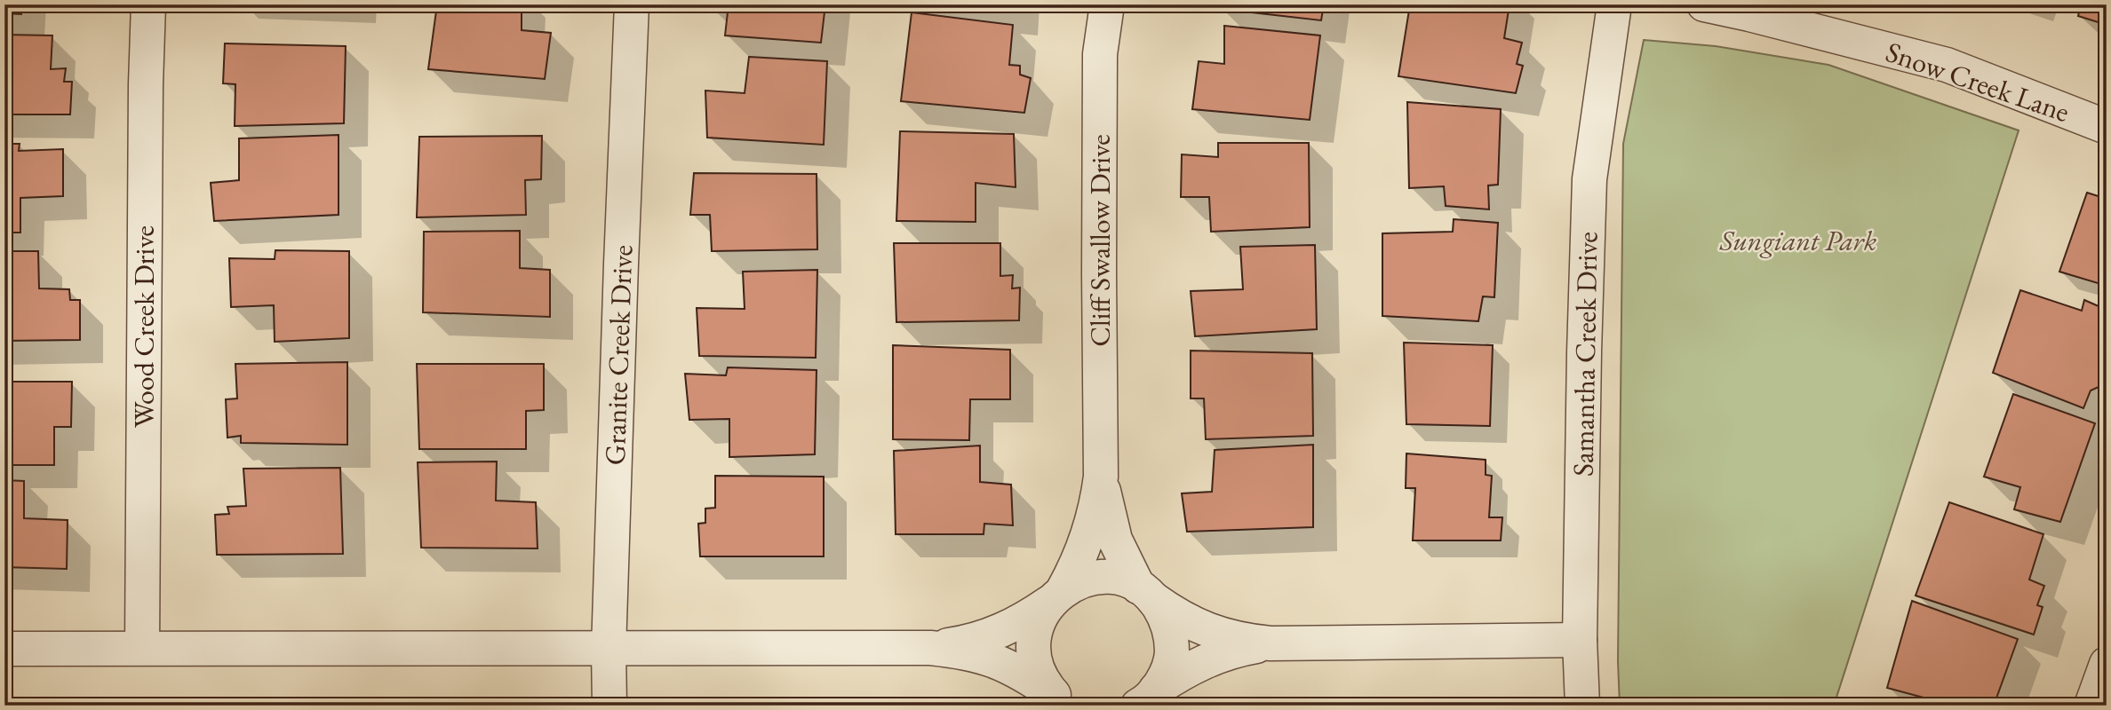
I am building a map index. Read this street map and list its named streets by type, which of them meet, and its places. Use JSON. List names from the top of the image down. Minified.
{"streets":{"street":["Snow Creek Lane","Cliff Swallow Drive","Wood Creek Drive","Samantha Creek Drive","Granite Creek Drive"]},"parks":["Sungiant Park"]}
